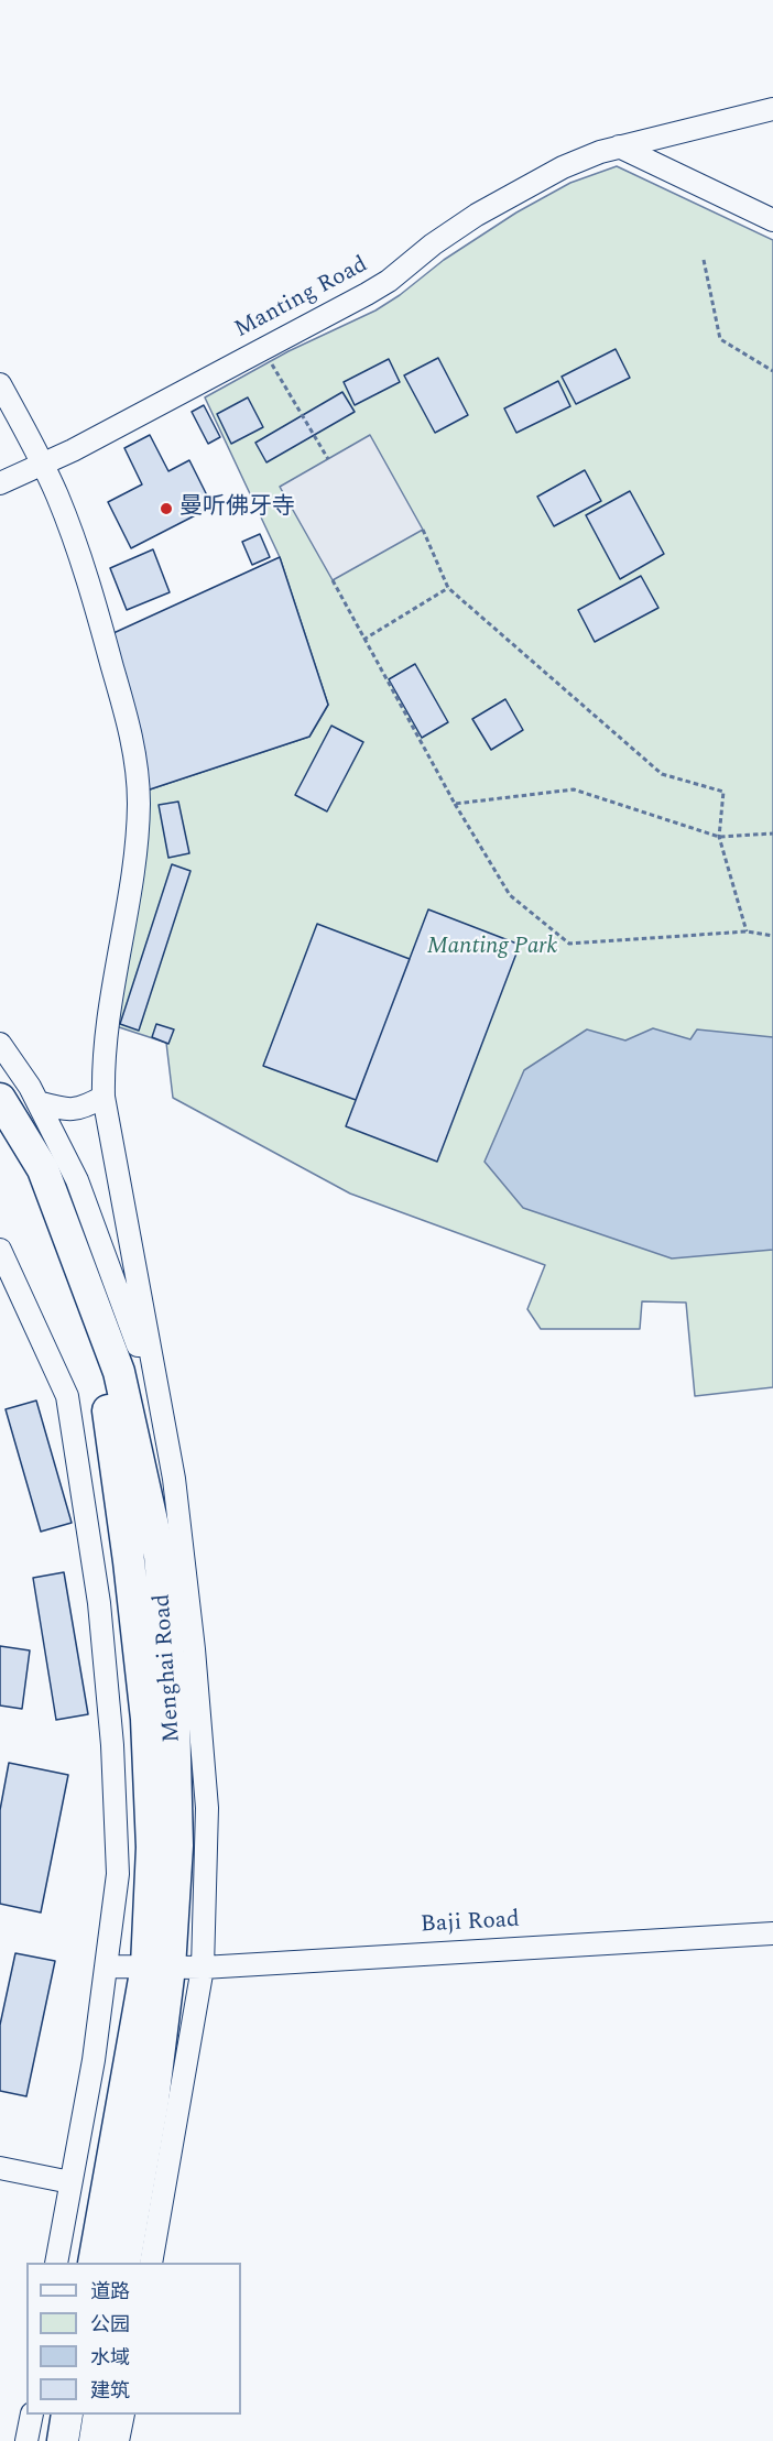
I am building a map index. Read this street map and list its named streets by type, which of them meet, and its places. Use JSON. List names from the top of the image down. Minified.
{"streets":{"highway":["Menghai Road"],"street":["Manting Road","Baji Road"]},"crossings":[["Menghai Road","Baji Road"]],"parks":["Manting Park"],"places":["曼听佛牙寺"],"legend":["道路","公园","水域","建筑"]}
